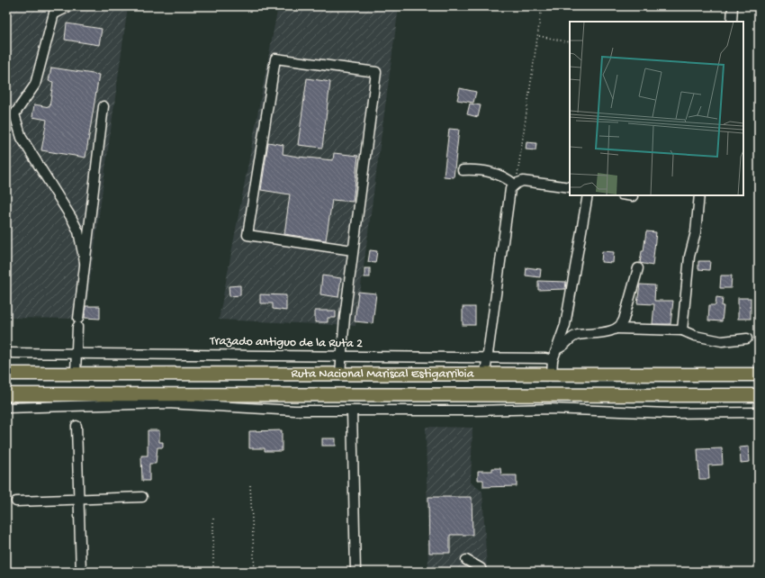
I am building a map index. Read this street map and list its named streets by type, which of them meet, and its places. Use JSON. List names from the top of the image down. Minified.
{"streets":{"highway":["Ruta Nacional Mariscal Estigarribia"],"street":["Trazado antiguo de la Ruta 2"]}}
